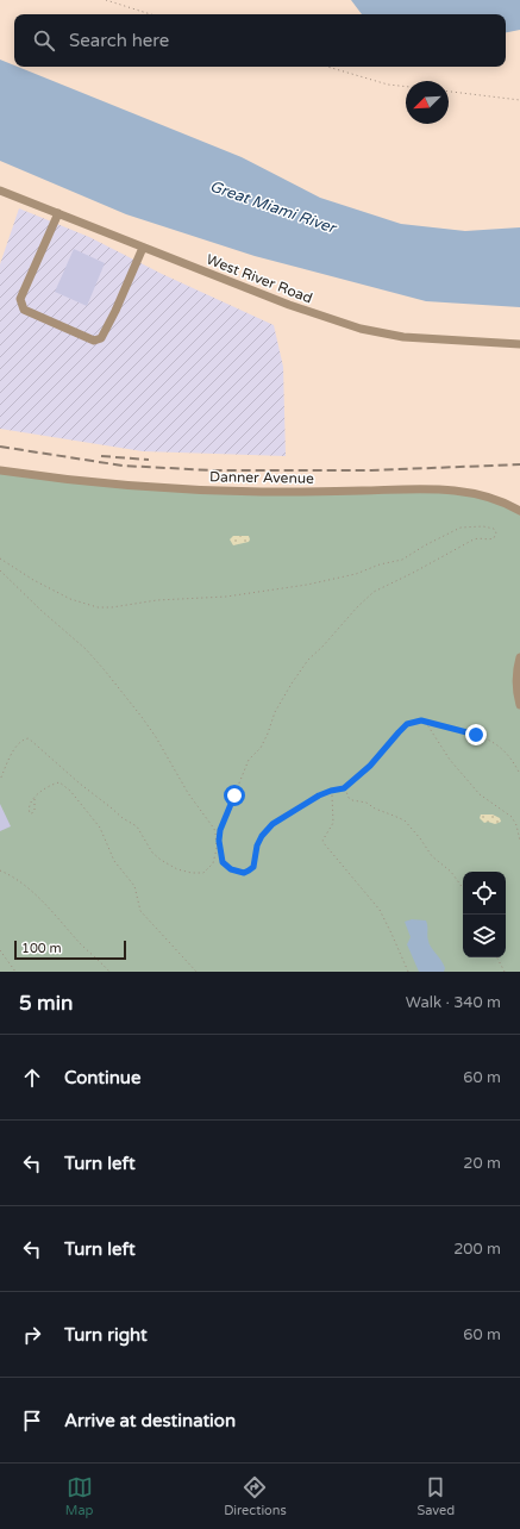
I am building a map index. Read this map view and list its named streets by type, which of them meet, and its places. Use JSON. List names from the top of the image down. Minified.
{"streets":{"street":["West River Road","Danner Avenue"]},"water":["Great Miami River"],"scale_bar":"100 m","north":"bottom left","page":{"search":"Search here","scale":"100 m","heading":["5 min","Walk · 340 m"],"list":[["Continue","60 m"],["Turn left","20 m"],["Turn left","200 m"],["Turn right","60 m"],"Arrive at destination"],"nav":["Map","Directions","Saved"]}}
